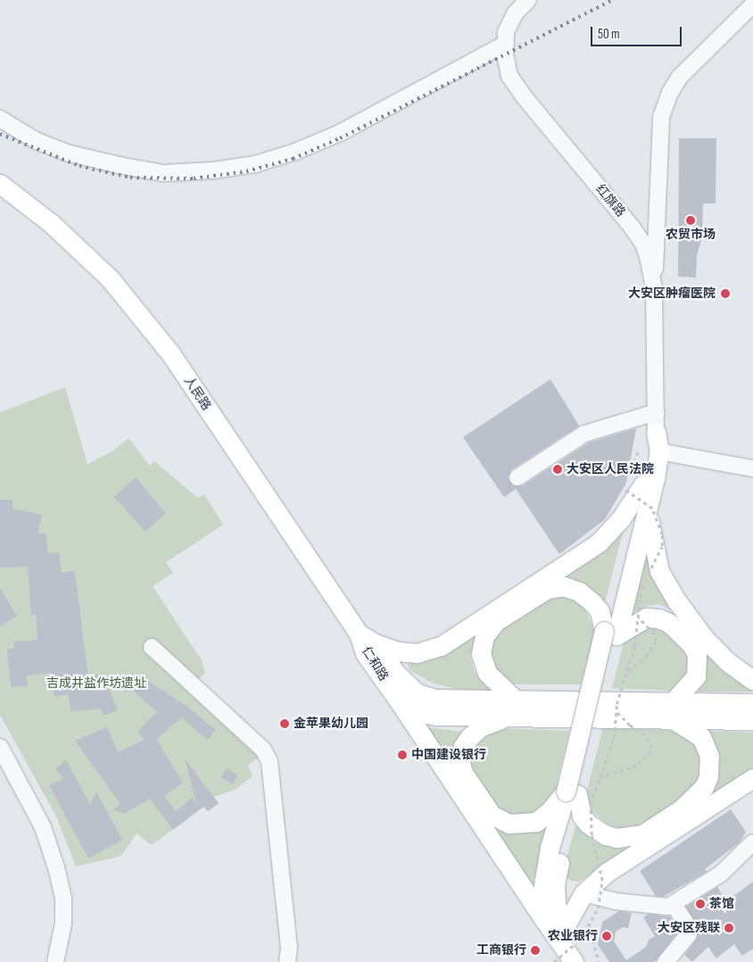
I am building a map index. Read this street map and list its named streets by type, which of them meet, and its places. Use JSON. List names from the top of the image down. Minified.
{"streets":{"main road":["人民路","仁和路"],"street":["红旗路"]},"crossings":[["人民路","仁和路"]],"parks":["吉成井盐作坊遗址"],"places":["农贸市场","大安区肿瘤医院","大安区人民法院","金苹果幼儿园","中国建设银行","茶馆","大安区残联","农业银行","工商银行"],"scale_bar":"50 m"}
